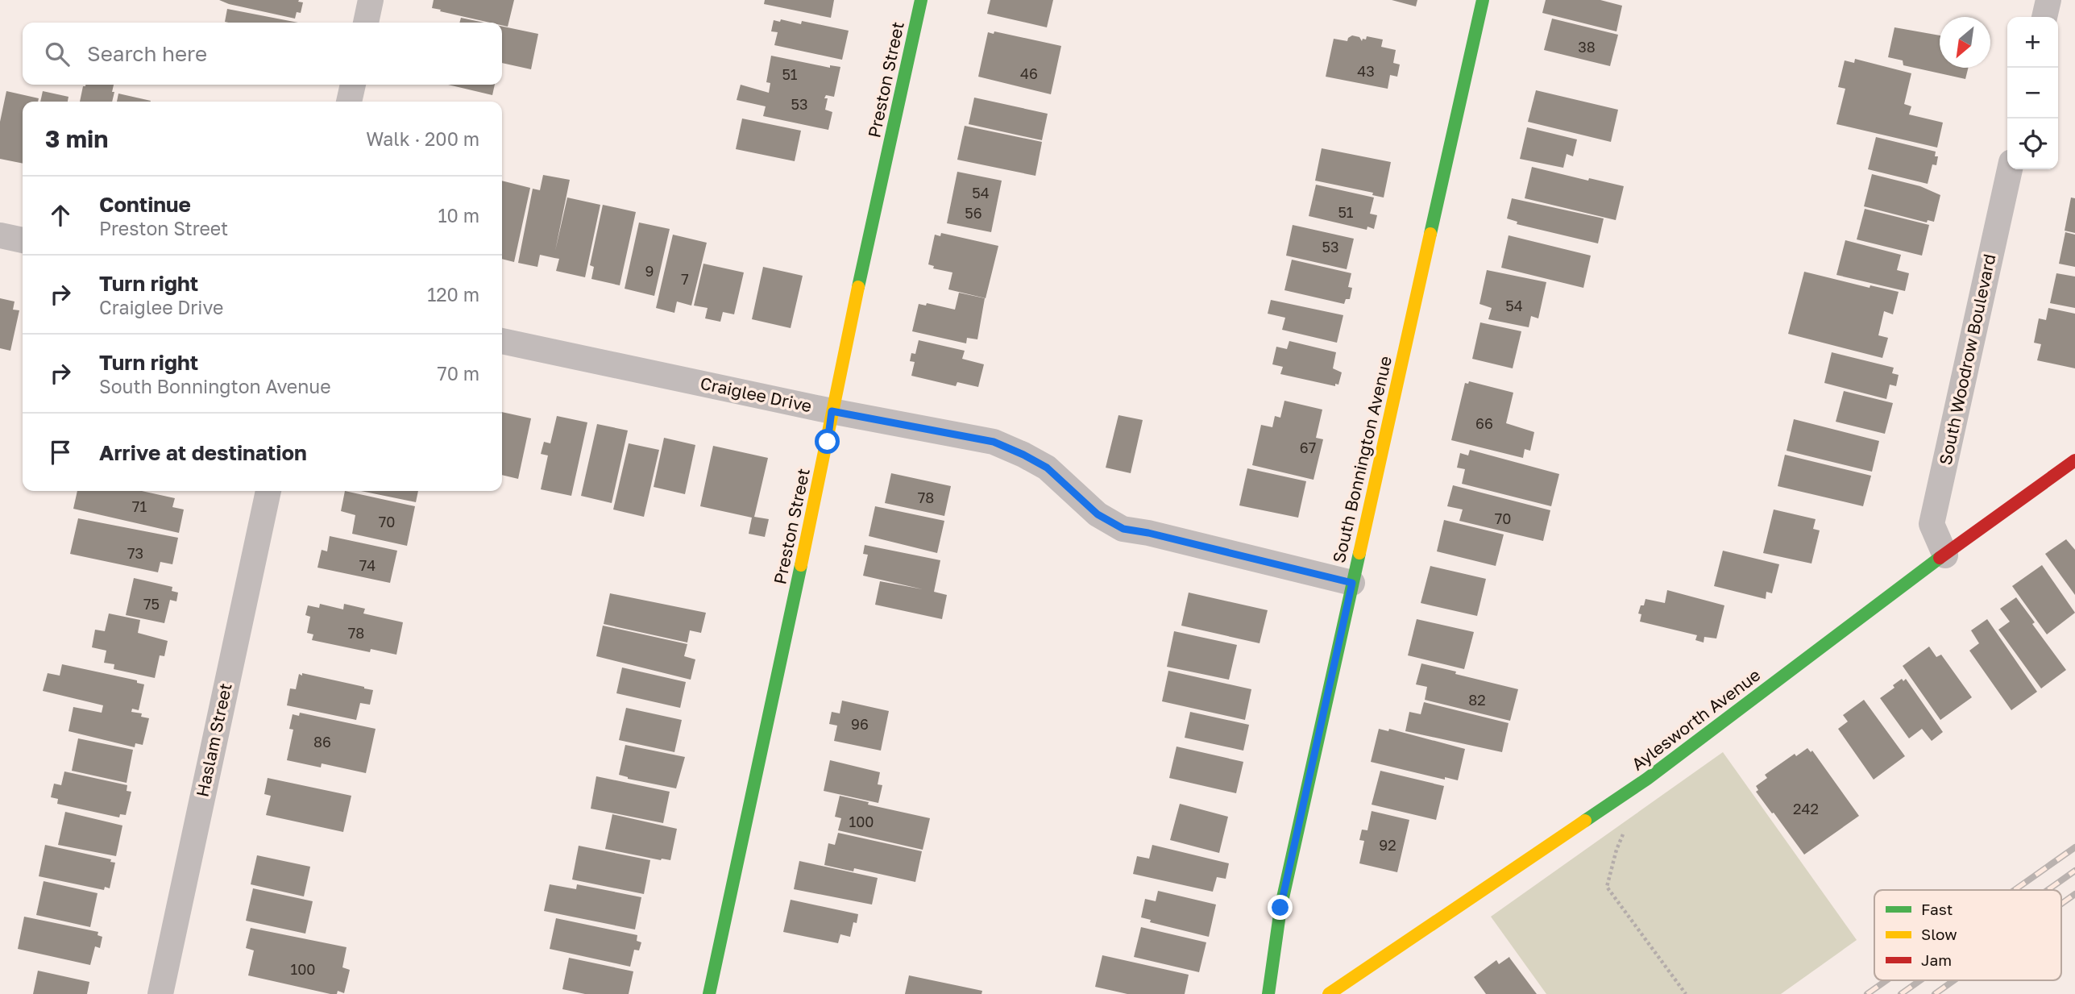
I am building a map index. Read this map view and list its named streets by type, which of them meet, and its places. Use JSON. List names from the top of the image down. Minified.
{"streets":{"street":["Preston Street","South Woodrow Boulevard","Craiglee Drive","South Bonnington Avenue","Aylesworth Avenue","Haslam Street"]},"crossings":[["Preston Street","Craiglee Drive"],["South Woodrow Boulevard","Aylesworth Avenue"],["Craiglee Drive","South Bonnington Avenue"]],"house_numbers":["38","43","46","51","53","54","51","56","53","9","7","54","66","67","78","71","70","70","73","74","75","78","82","96","86","242","100","92","100"],"legend":["Fast","Slow","Jam"],"north":"bottom left","page":{"map_buttons":["+","−"],"search":"Search here","heading":["3 min","Walk · 200 m"],"list":[["Continue","Preston Street","10 m"],["Turn right","Craiglee Drive","120 m"],["Turn right","South Bonnington Avenue","70 m"],"Arrive at destination"]}}
